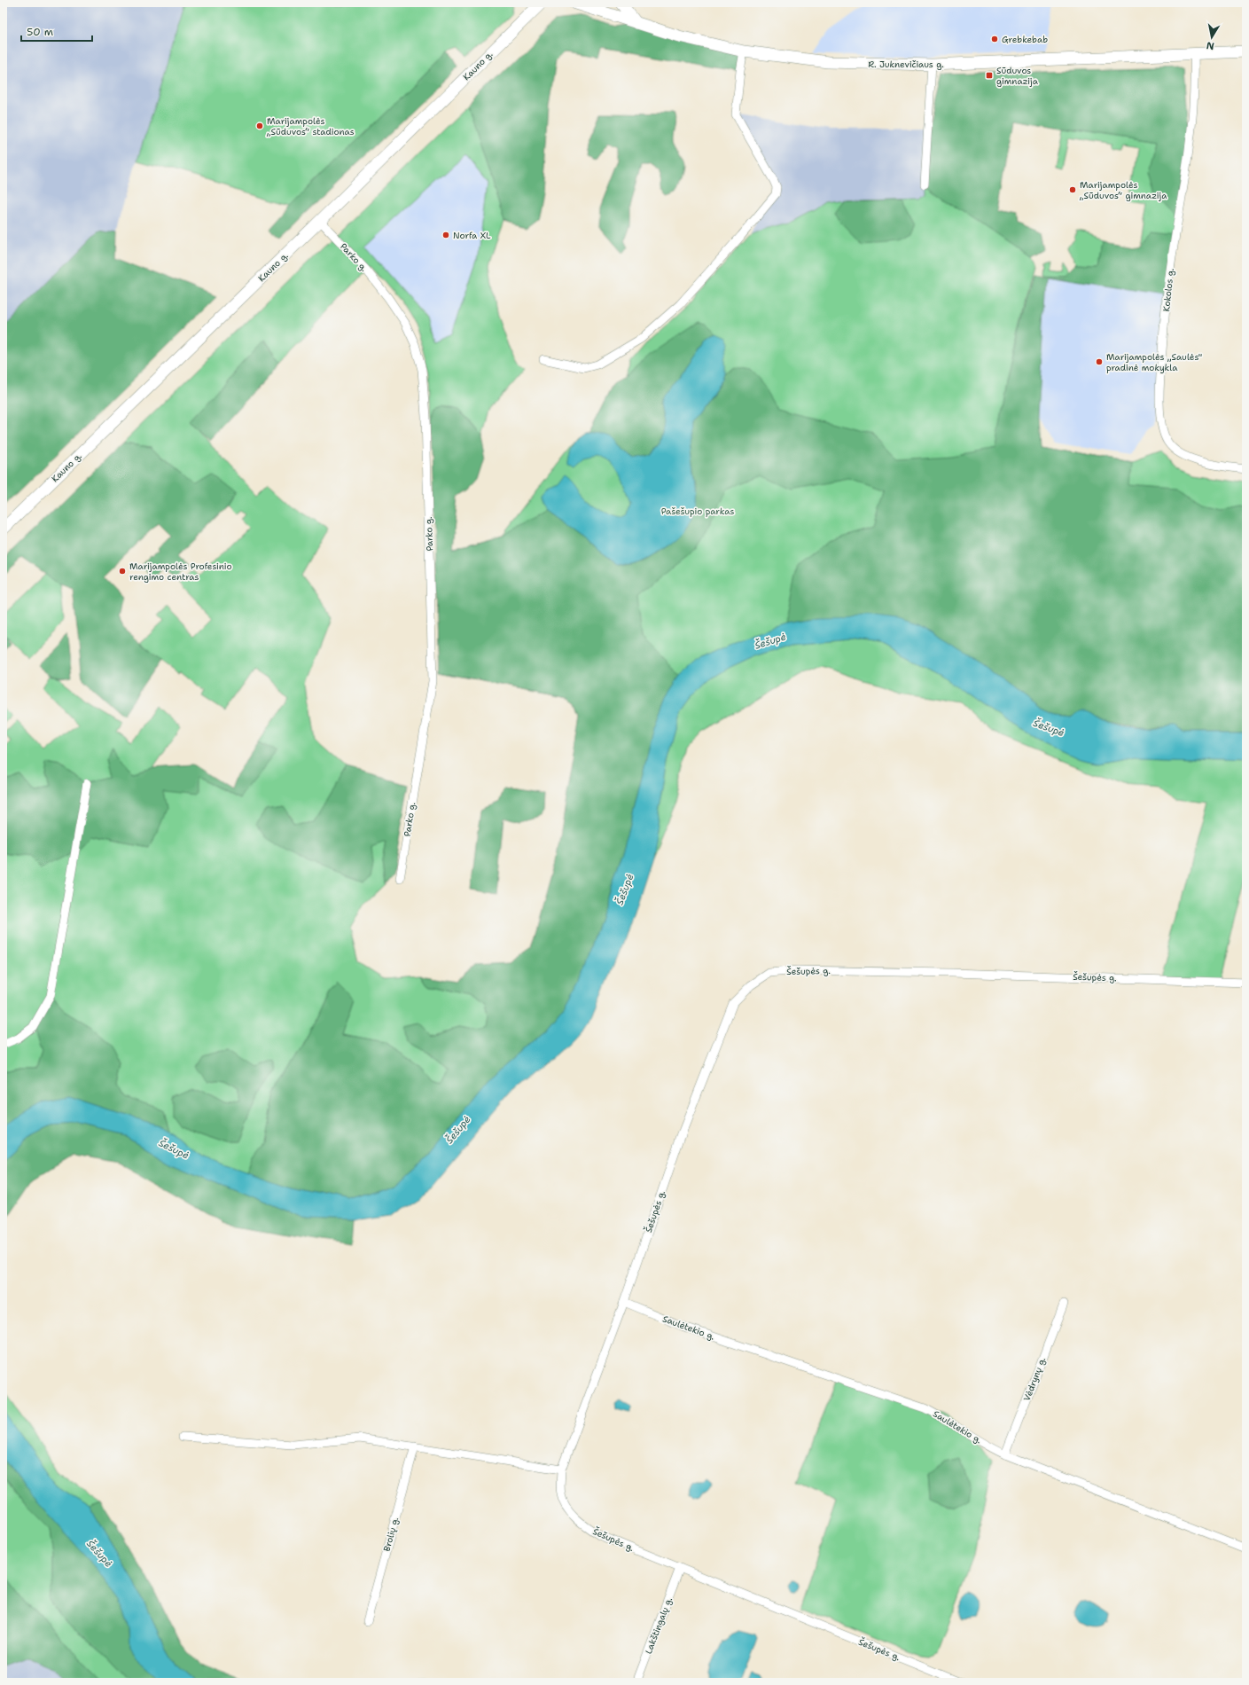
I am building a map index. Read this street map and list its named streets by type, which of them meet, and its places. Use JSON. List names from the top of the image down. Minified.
{"streets":{"main road":["R. Juknevičiaus g.","Kauno g."],"street":["Parko g.","Kokolos g.","Šešupės g.","Saulėtekio g.","Vėdrynų g.","Brolių g.","Lakštingalų g."]},"crossings":[["R. Juknevičiaus g.","Kokolos g."],["Kauno g.","Parko g."],["Šešupės g.","Saulėtekio g."],["Šešupės g.","Lakštingalų g."],["Saulėtekio g.","Vėdrynų g."]],"water":["Šešupė"],"parks":["Pašešupio parkas"],"places":{"other":["Grebkebab","Marijampolės „Sūduvos“ stadionas","Marijampolės „Sūduvos“ gimnazija","Norfa XL","Marijampolės ,,Saulės\" pradinė mokykla","Marijampolės Profesinio rengimo centras"],"transit":["Sūduvos gimnazija"]},"scale_bar":"50 m","north":"bottom"}
